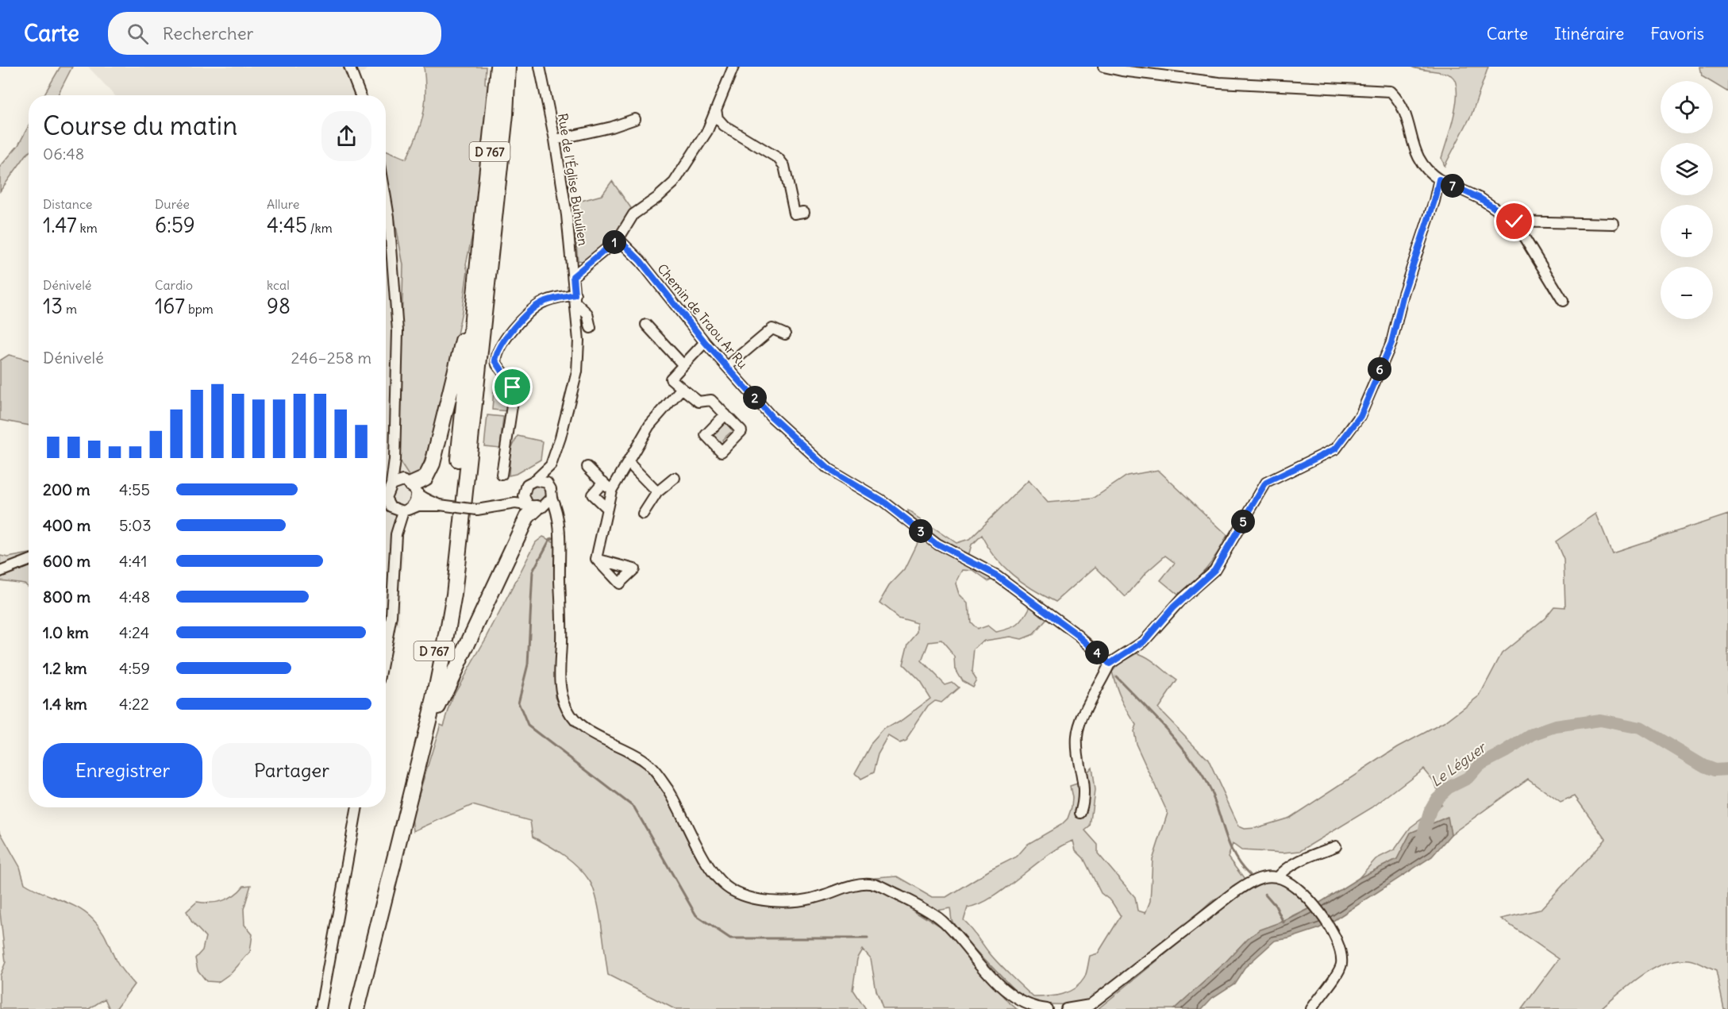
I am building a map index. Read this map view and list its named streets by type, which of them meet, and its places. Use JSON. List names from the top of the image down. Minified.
{"streets":{"highway":["D 767"],"street":["Rue de l'Église Buhulien","Chemin de Traou Ar Ru"]},"water":["Le Léguer"],"page":{"header":"Carte","search":"Rechercher","nav":["Carte","Itinéraire","Favoris"],"map_buttons":["+","−"],"heading":["Course du matin","06:48"],"pins":["7","1","6","2","5","3","4"],"stats":[["Distance","1.47 km"],["Durée","6:59"],["Allure","4:45 /km"],["Dénivelé","13 m"],["Cardio","167 bpm"],["kcal","98"]],"chart":["Dénivelé","246–258 m"],"list":[{"name":"200 m","note":"4:55"},{"name":"400 m","note":"5:03"},{"name":"600 m","note":"4:41"},{"name":"800 m","note":"4:48"},{"name":"1.0 km","note":"4:24"},{"name":"1.2 km","note":"4:59"},{"name":"1.4 km","note":"4:22"}],"buttons":["Enregistrer","Partager"]}}
